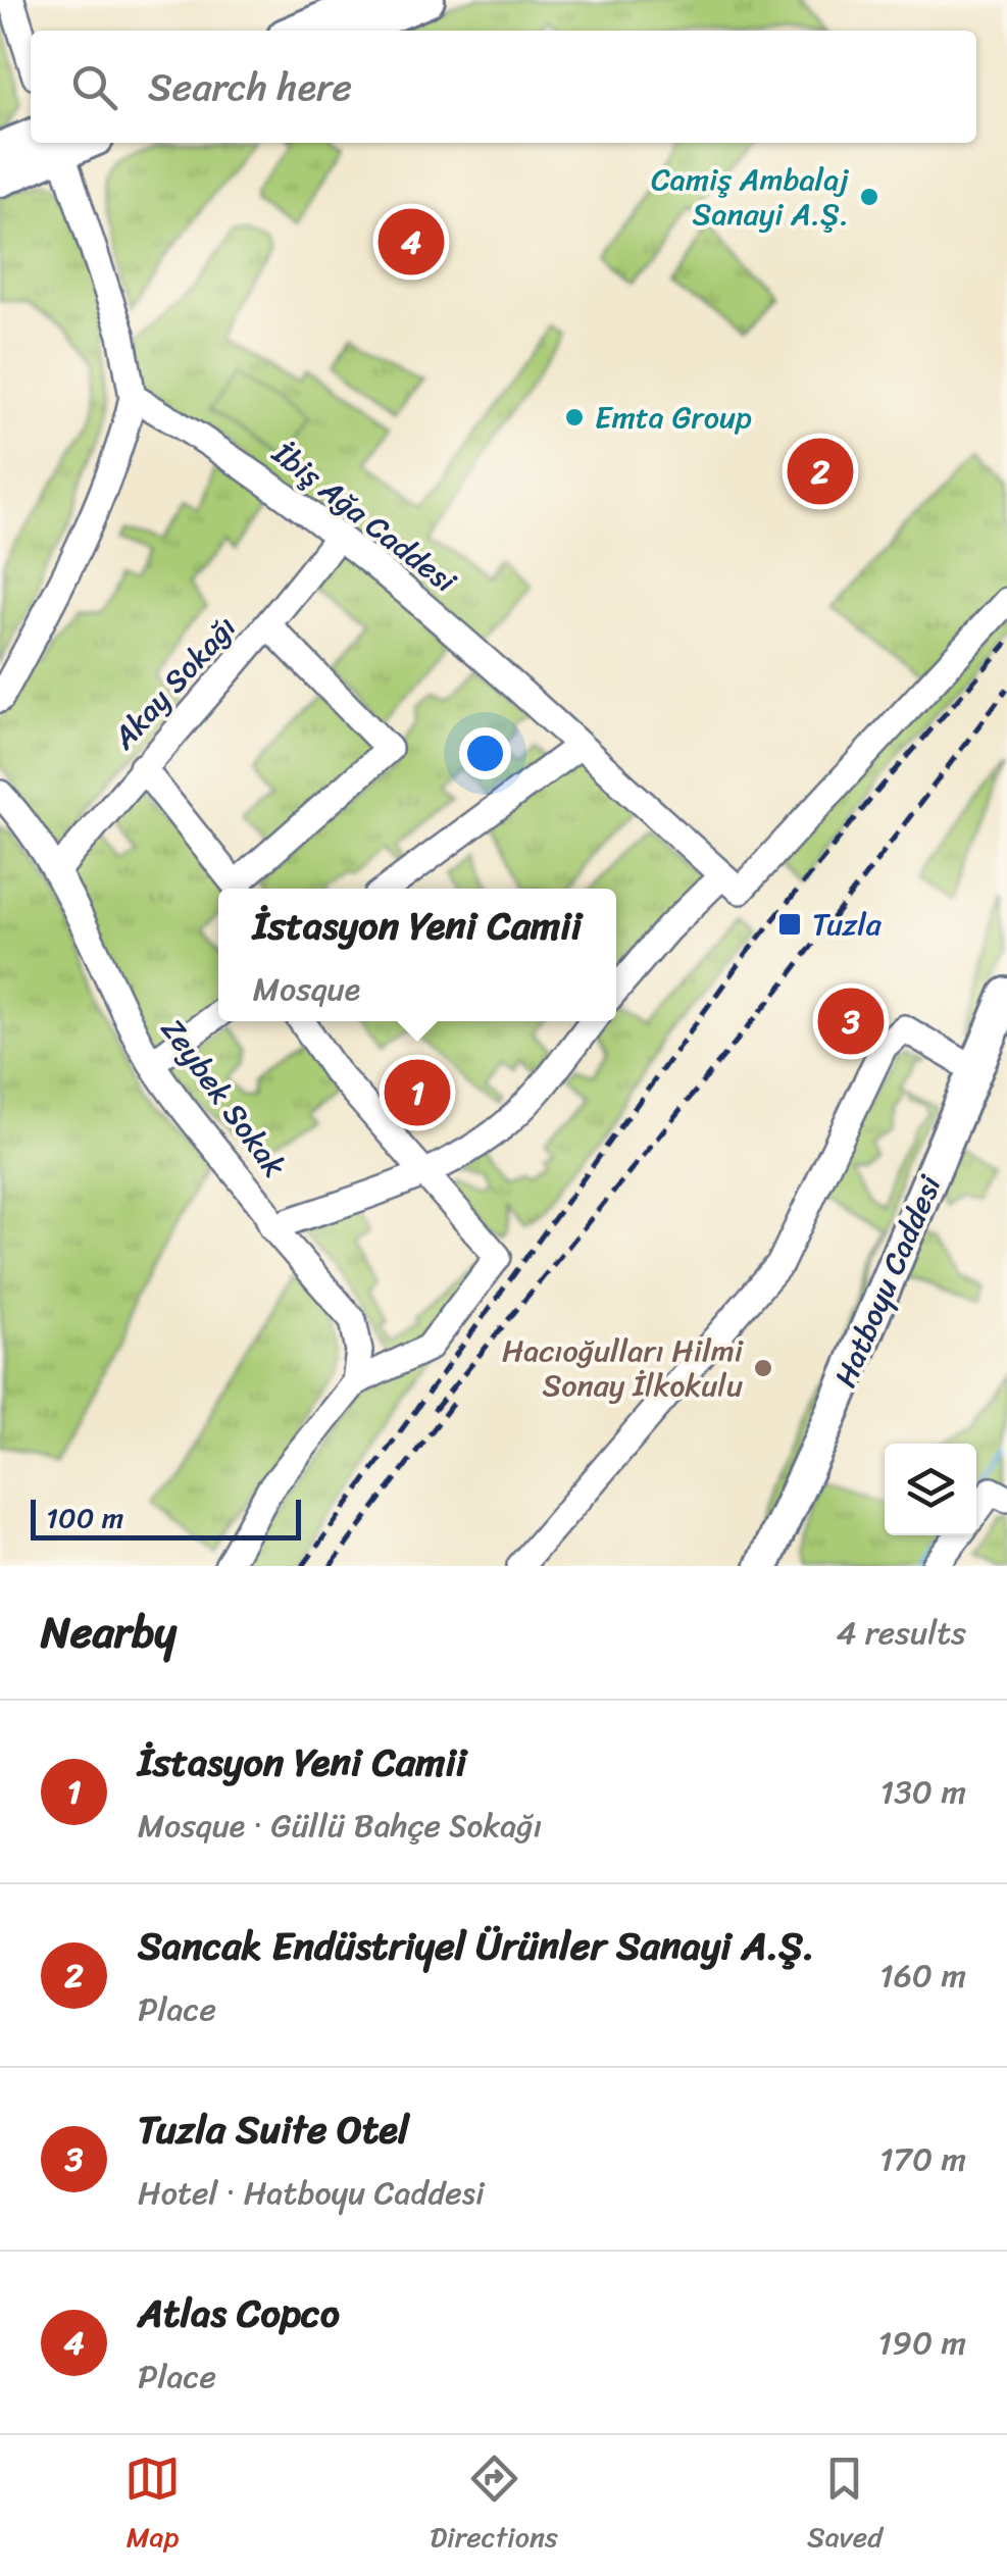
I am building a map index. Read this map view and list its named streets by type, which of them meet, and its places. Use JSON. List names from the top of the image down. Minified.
{"streets":{"main road":["Hatboyu Caddesi"],"street":["İbiş Ağa Caddesi","Akay Sokağı","Zeybek Sokak"]},"crossings":[["İbiş Ağa Caddesi","Akay Sokağı"],["Akay Sokağı","Zeybek Sokak"]],"places":{"other":["Camiş Ambalaj Sanayi A.Ş.","Emta Group","Hacıoğulları Hilmi Sonay İlkokulu"],"transit":["Tuzla"]},"scale_bar":"100 m","page":{"search":"Search here","pins":["4","2","3","1"],"popup":["İstasyon Yeni Camii","Mosque"],"scale":"100 m","heading":["Nearby","4 results"],"list":[{"mark":"1","name":"İstasyon Yeni Camii","note":"Mosque · Güllü Bahçe Sokağı","value":"130 m"},{"mark":"2","name":"Sancak Endüstriyel Ürünler Sanayi A.Ş.","note":"Place","value":"160 m"},{"mark":"3","name":"Tuzla Suite Otel","note":"Hotel · Hatboyu Caddesi","value":"170 m"},{"mark":"4","name":"Atlas Copco","note":"Place","value":"190 m"}],"nav":["Map","Directions","Saved"]}}
